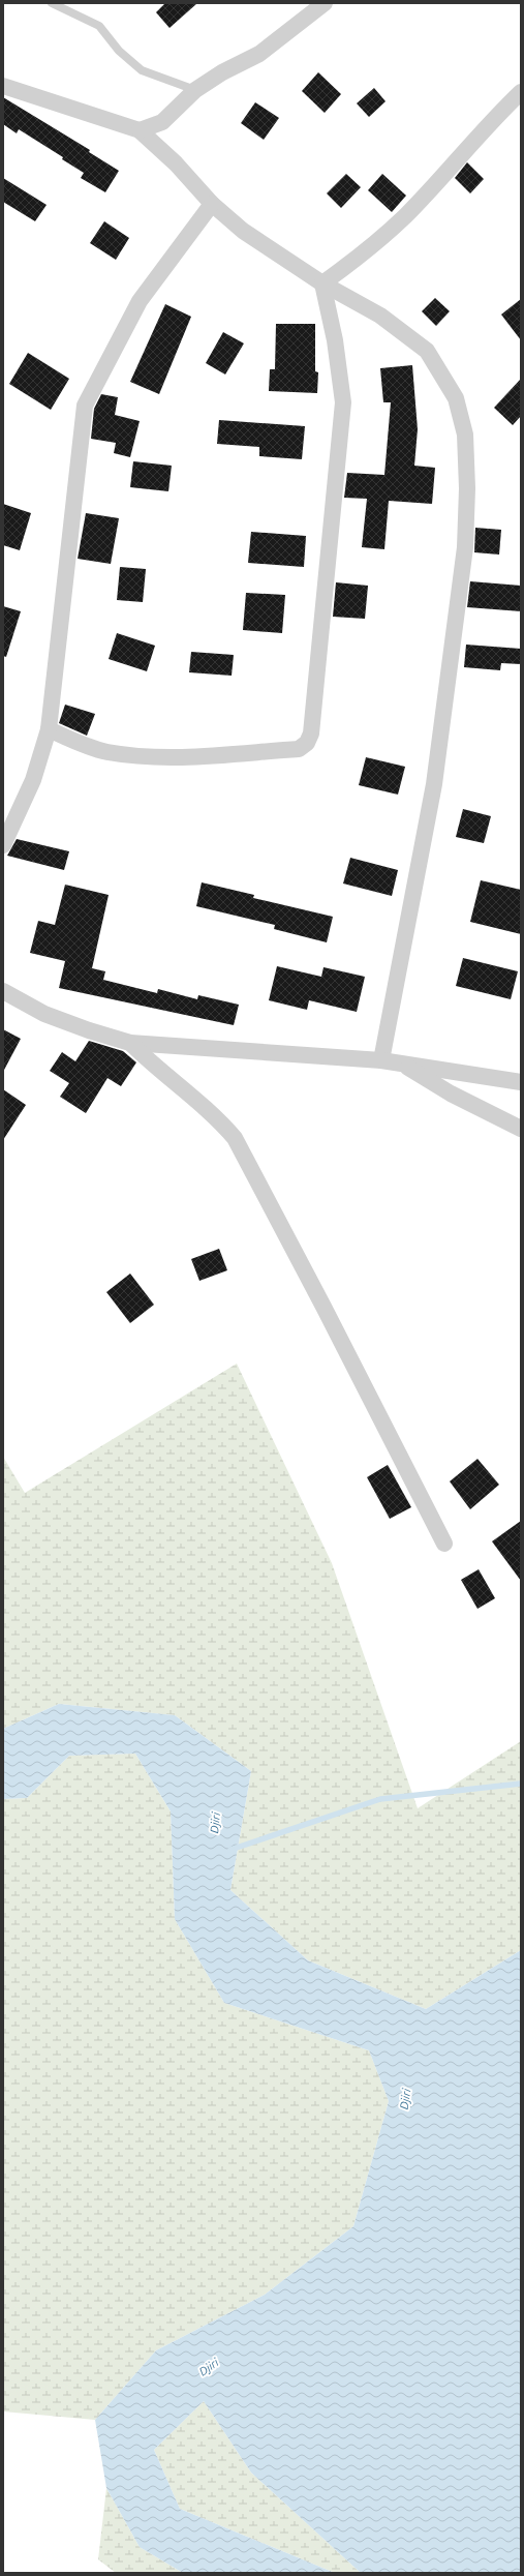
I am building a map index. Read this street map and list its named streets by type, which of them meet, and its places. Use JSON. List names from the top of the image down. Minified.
{"water":["Djiri"]}
